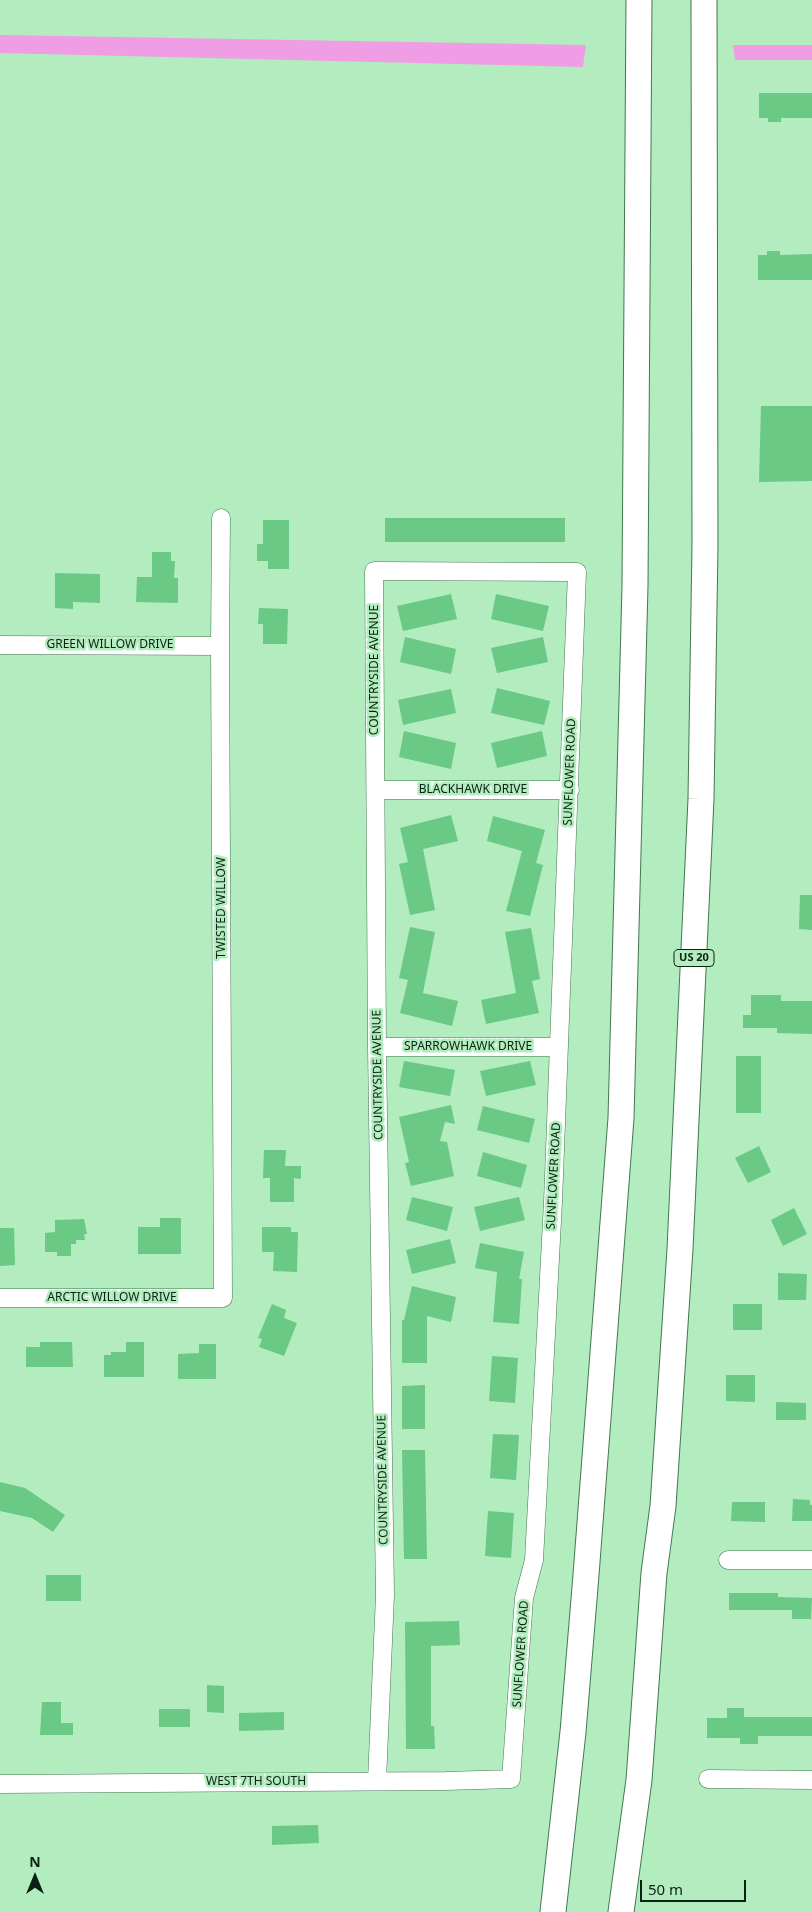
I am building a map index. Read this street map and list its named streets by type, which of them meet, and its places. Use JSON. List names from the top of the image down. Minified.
{"streets":{"highway":["US 20"],"street":["GREEN WILLOW DRIVE","COUNTRYSIDE AVENUE","SUNFLOWER ROAD","BLACKHAWK DRIVE","TWISTED WILLOW","SPARROWHAWK DRIVE","ARCTIC WILLOW DRIVE","WEST 7TH SOUTH"]},"crossings":[["GREEN WILLOW DRIVE","TWISTED WILLOW"],["COUNTRYSIDE AVENUE","SUNFLOWER ROAD"],["COUNTRYSIDE AVENUE","BLACKHAWK DRIVE"],["COUNTRYSIDE AVENUE","SPARROWHAWK DRIVE"],["COUNTRYSIDE AVENUE","WEST 7TH SOUTH"],["SUNFLOWER ROAD","BLACKHAWK DRIVE"],["SUNFLOWER ROAD","SPARROWHAWK DRIVE"],["SUNFLOWER ROAD","WEST 7TH SOUTH"],["TWISTED WILLOW","ARCTIC WILLOW DRIVE"]],"scale_bar":"50 m","north":"top"}
